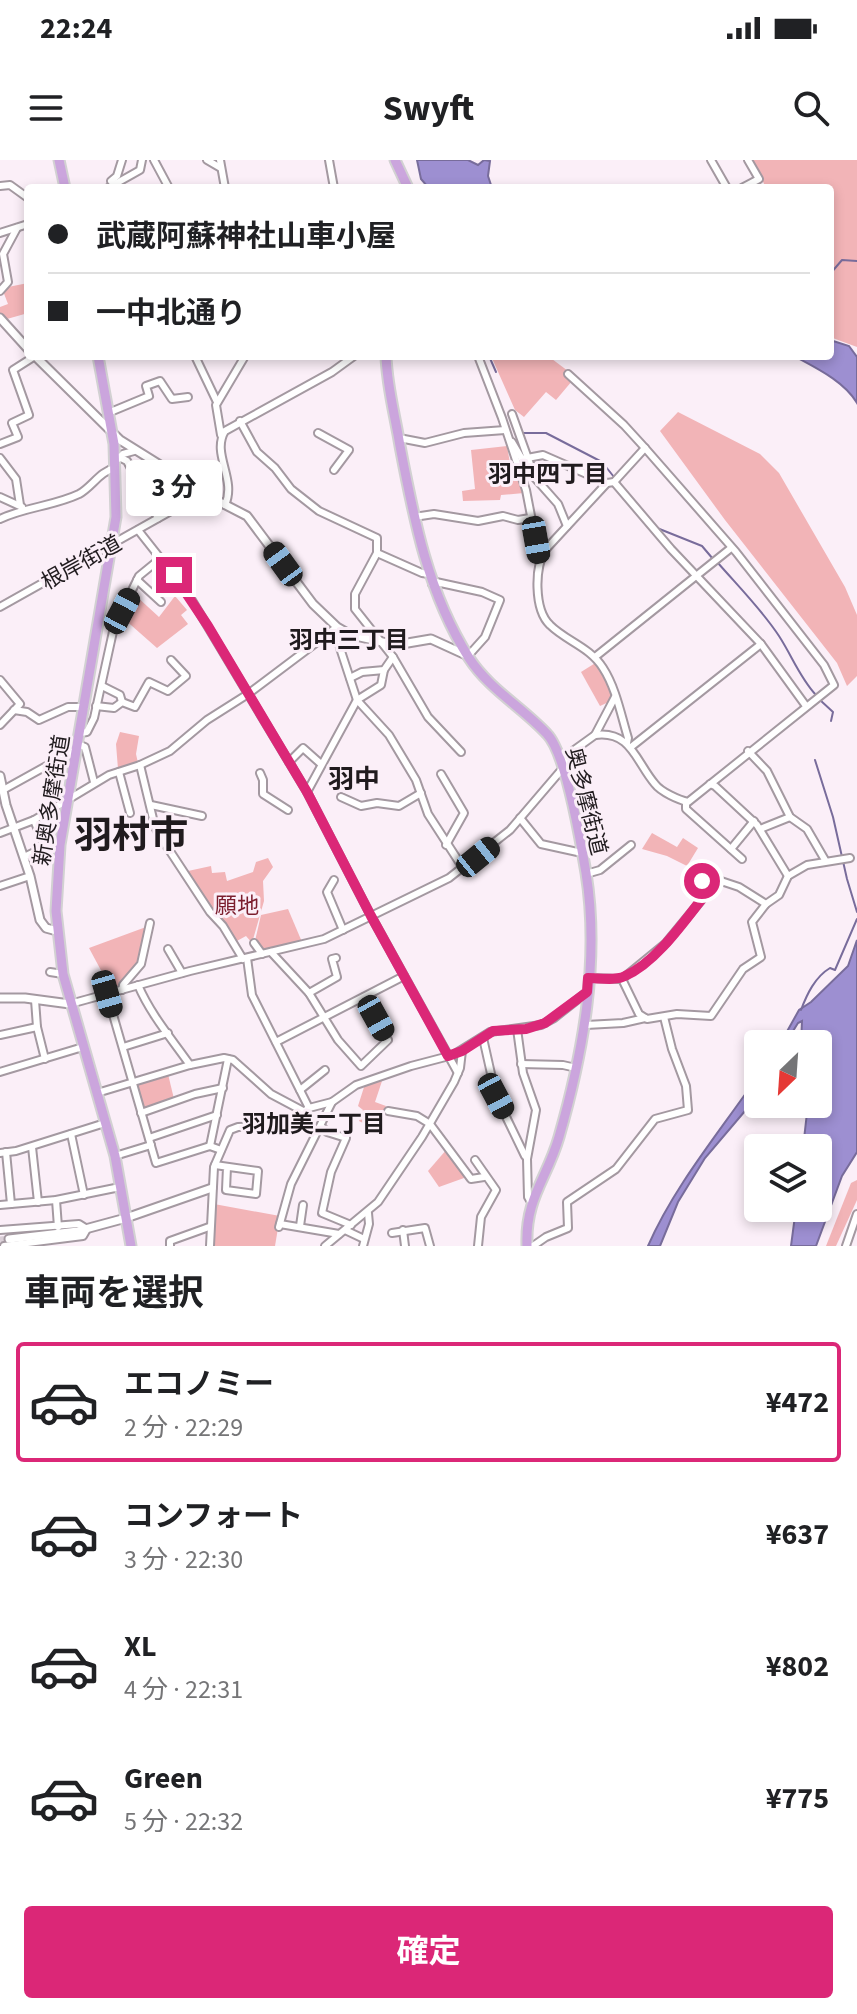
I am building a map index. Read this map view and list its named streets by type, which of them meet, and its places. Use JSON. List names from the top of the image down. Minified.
{"streets":{"main road":["新奥多摩街道","奥多摩街道"],"street":["根岸街道"]},"crossings":[["根岸街道","新奥多摩街道"]],"districts":["羽中四丁目","羽中三丁目","羽中","羽村市","羽加美二丁目"],"parks":["願地"],"north":"bottom left","page":{"status":"22:24","header":"Swyft","banner":["武蔵阿蘇神社山車小屋","一中北通り"],"bubble":"3 分","heading":"車両を選択","list":[{"name":"エコノミー","note":"2 分 · 22:29","value":"¥472"},{"name":"コンフォート","note":"3 分 · 22:30","value":"¥637"},{"name":"XL","note":"4 分 · 22:31","value":"¥802"},{"name":"Green","note":"5 分 · 22:32","value":"¥775"}],"buttons":"確定"}}
